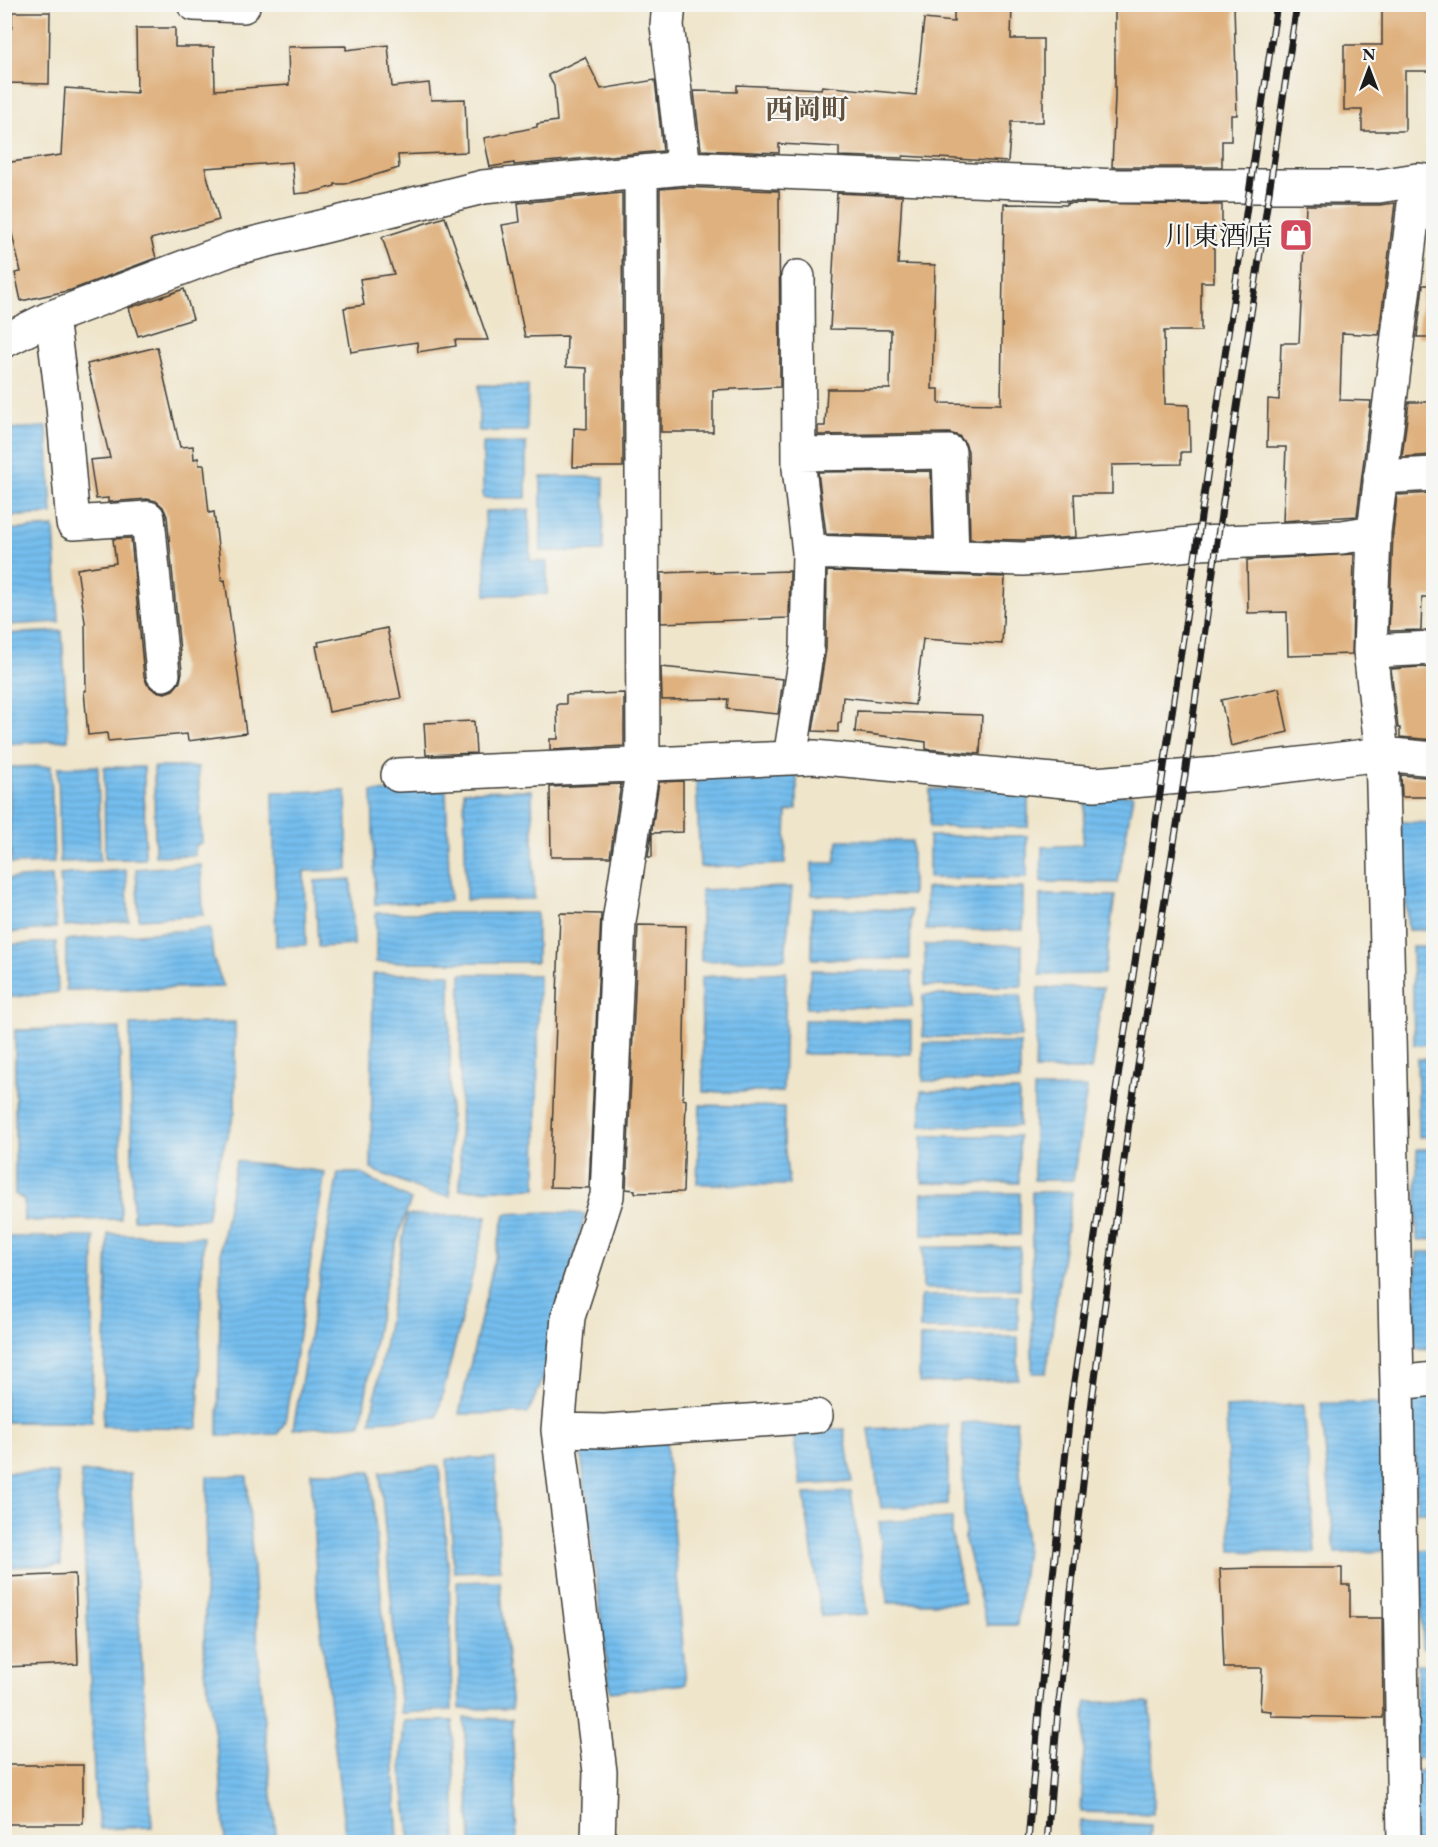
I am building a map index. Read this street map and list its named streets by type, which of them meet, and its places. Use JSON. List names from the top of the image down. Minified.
{"districts":["西岡町"],"places":{"shop":["川東酒店"]},"north":"top"}
